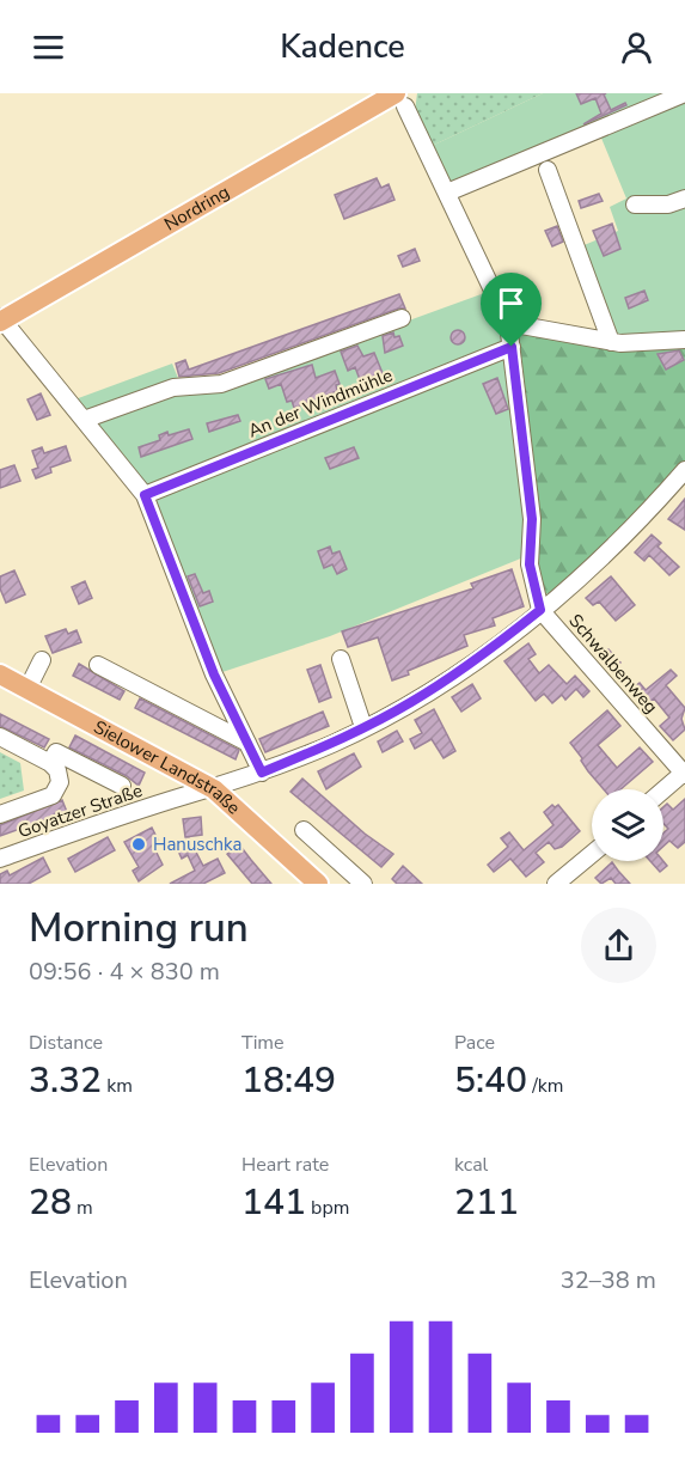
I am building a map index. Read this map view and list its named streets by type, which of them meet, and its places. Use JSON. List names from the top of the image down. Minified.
{"streets":{"main road":["Nordring","Sielower Landstraße"],"street":["An der Windmühle","Schwalbenweg","Goyatzer Straße"]},"crossings":[["Schwalbenweg","Goyatzer Straße"],["Sielower Landstraße","Goyatzer Straße"]],"places":["Hanuschka"],"page":{"header":"Kadence","heading":["Morning run","09:56 · 4 × 830 m"],"stats":[["Distance","3.32 km"],["Time","18:49"],["Pace","5:40 /km"],["Elevation","28 m"],["Heart rate","141 bpm"],["kcal","211"]],"chart":["Elevation","32–38 m"]}}
